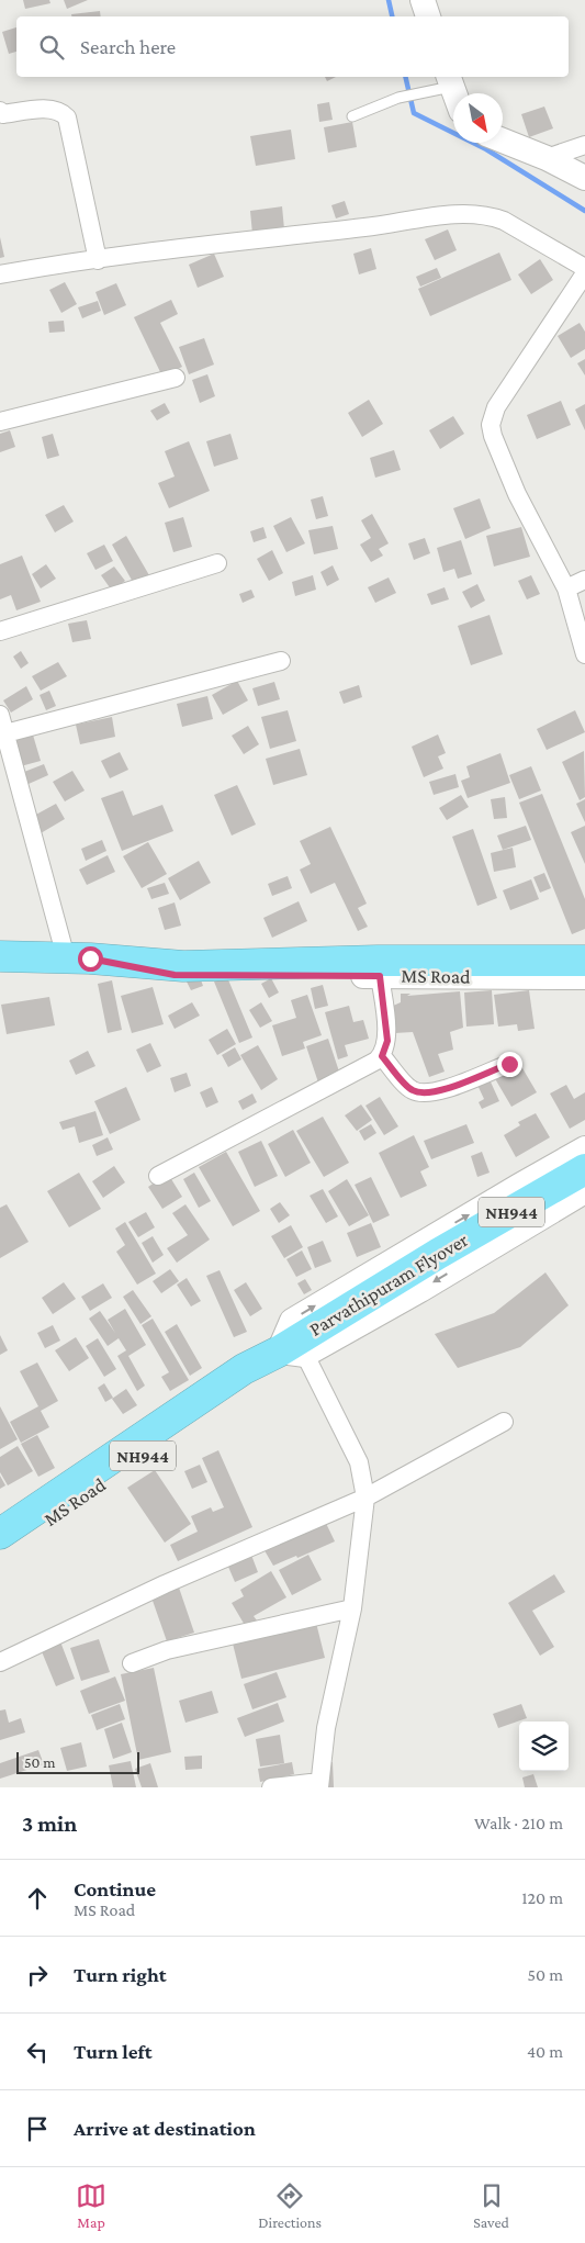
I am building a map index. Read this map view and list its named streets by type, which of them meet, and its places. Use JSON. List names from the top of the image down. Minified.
{"streets":{"highway":["MS Road","NH944","Parvathipuram Flyover"]},"crossings":[["MS Road","Parvathipuram Flyover"]],"scale_bar":"50 m","north":"bottom right","page":{"search":"Search here","scale":"50 m","heading":["3 min","Walk · 210 m"],"list":[["Continue","MS Road","120 m"],["Turn right","50 m"],["Turn left","40 m"],"Arrive at destination"],"nav":["Map","Directions","Saved"]}}
